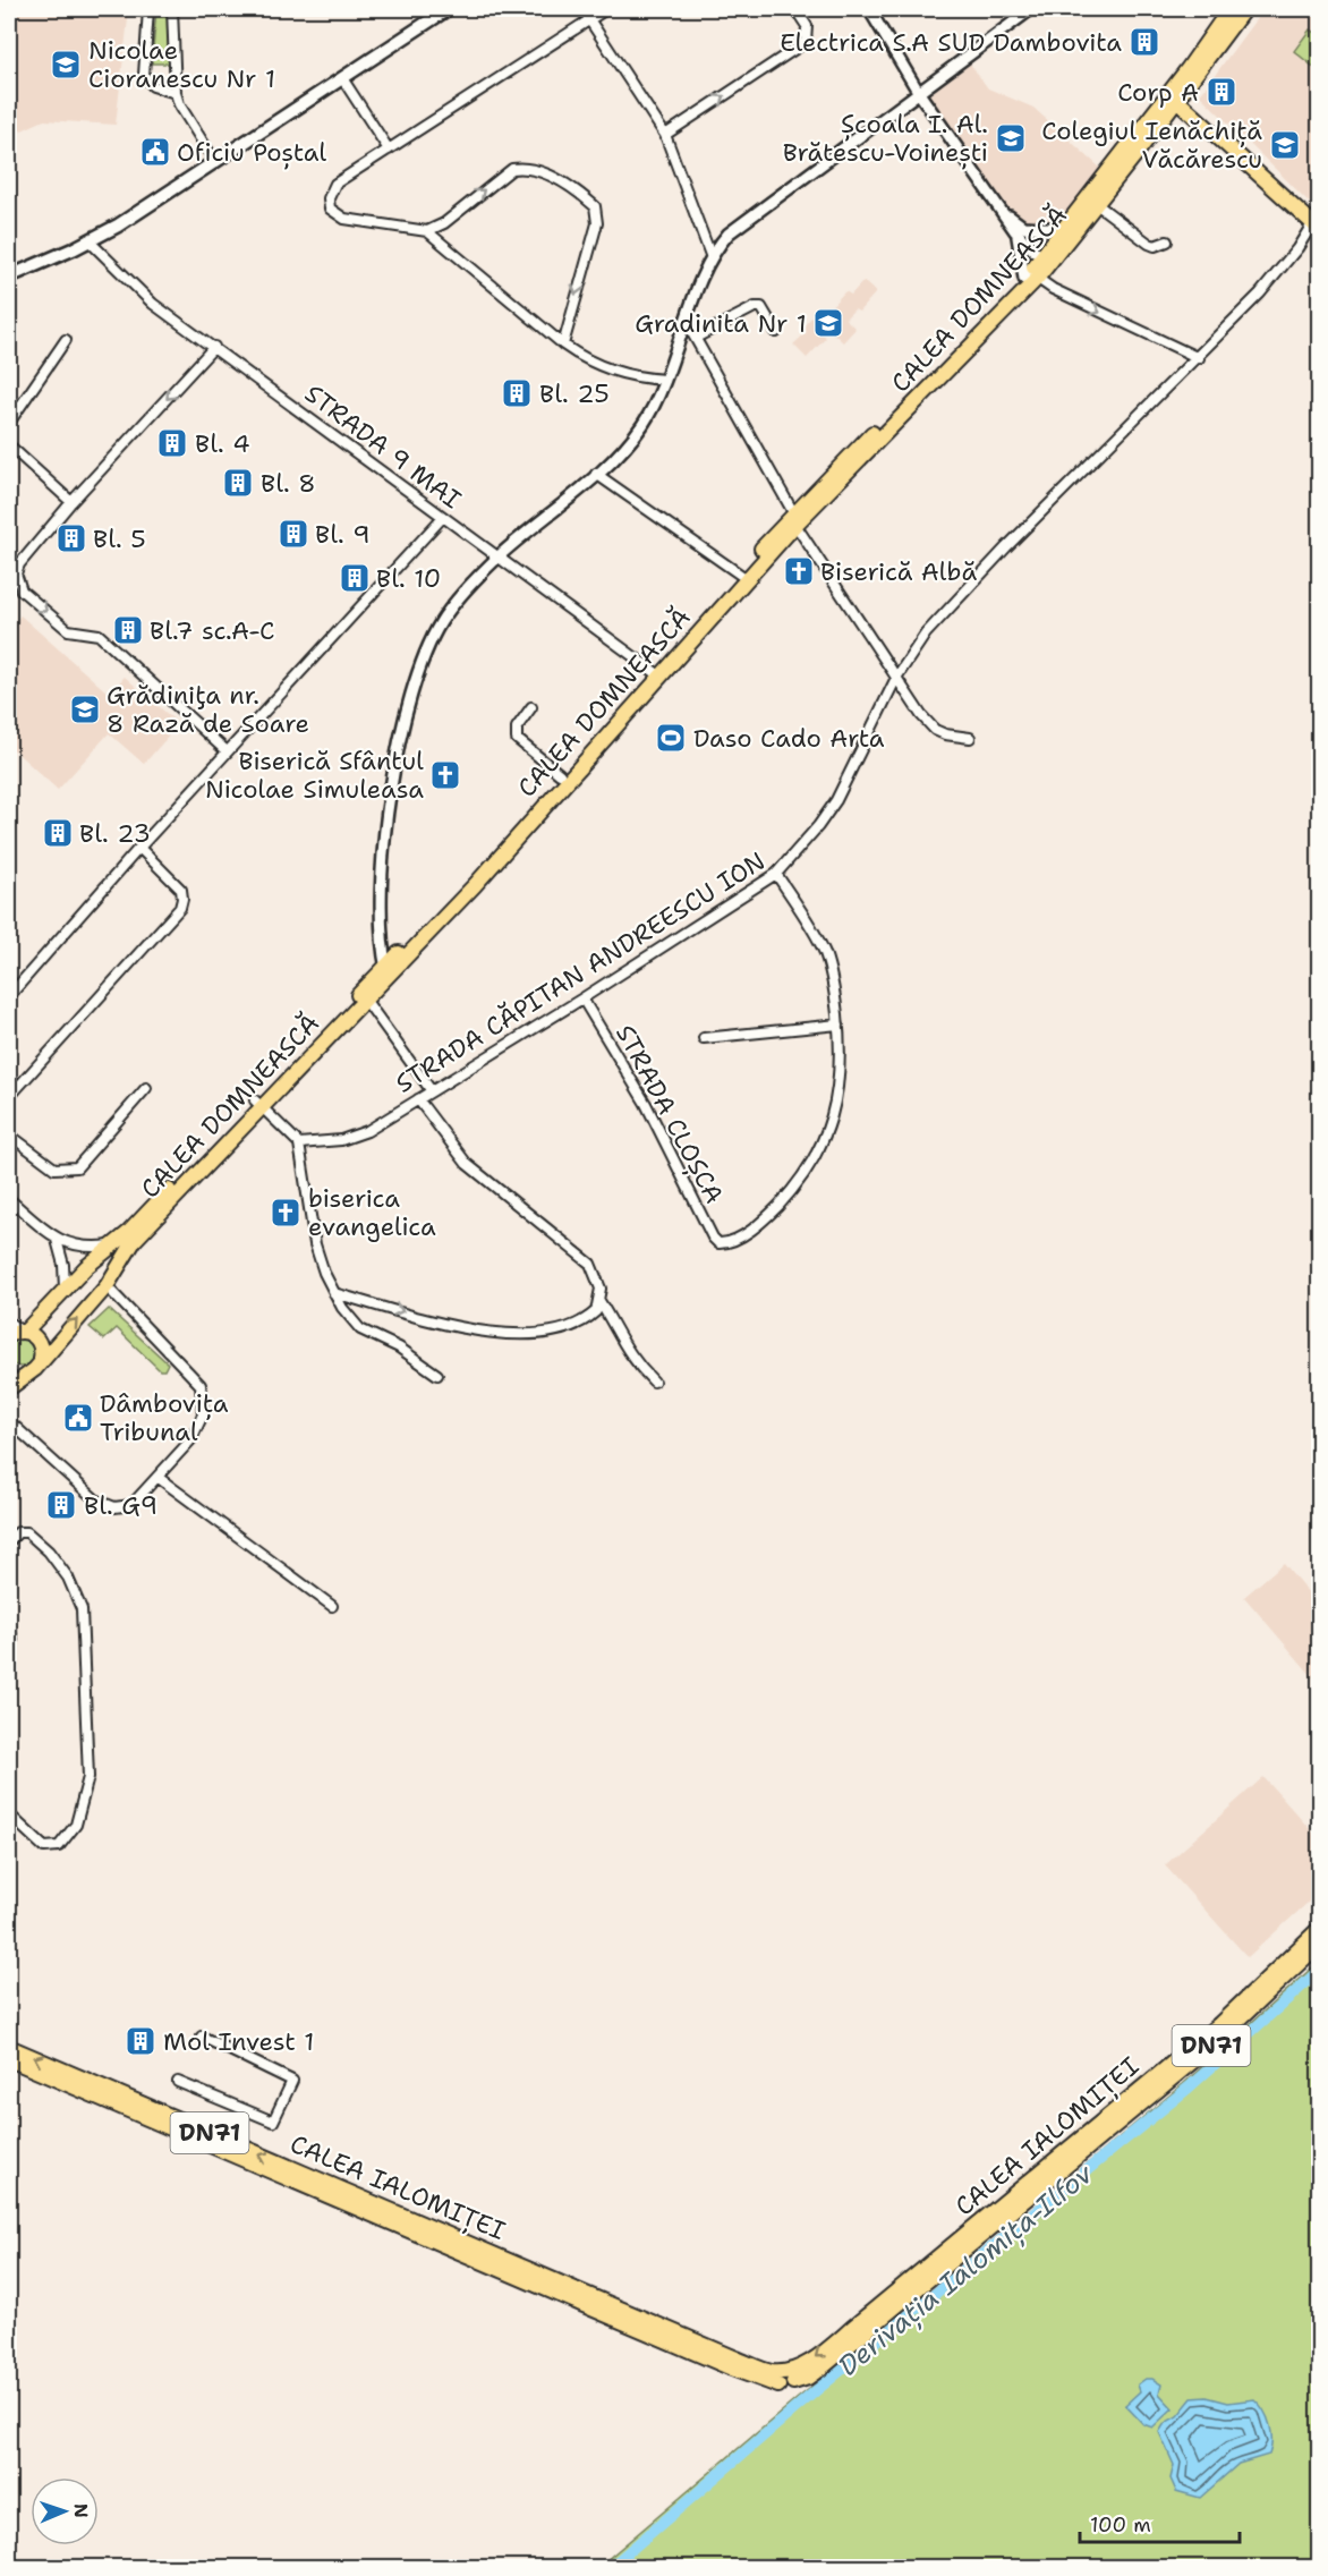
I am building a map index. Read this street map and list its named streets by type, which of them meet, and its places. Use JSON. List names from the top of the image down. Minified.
{"streets":{"main road":["CALEA DOMNEASCĂ","DN71","CALEA IALOMIȚEI"],"street":["STRADA 9 MAI","STRADA CĂPITAN ANDREESCU ION","STRADA CLOȘCA"]},"crossings":[["CALEA DOMNEASCĂ","STRADA 9 MAI"],["STRADA CĂPITAN ANDREESCU ION","STRADA CLOȘCA"]],"one_way":["CALEA IALOMIȚEI"],"water":["Derivația Ialomița-Ilfov"],"places":{"building":["Electrica S.A SUD Dambovita","Corp A","Bl. 25","Bl. 4","Bl. 8","Bl. 9","Bl. 5","Bl. 10","Bl.7 sc.A-C","Bl. 23","Bl. G9","Mol Invest 1"],"school or university":["Nicolae Cioranescu Nr 1","Școala I. Al. Brătescu-Voinești","Colegiul Ienăchiță Văcărescu","Gradinita Nr 1","Grădiniţa nr. 8 Rază de Soare"],"public building":["Oficiu Poștal","Dâmbovița Tribunal"],"church":["Biserică Albă","Biserică Sfântul Nicolae Simuleasa","biserica evangelica"],"sports":["Daso Cado Arta"]},"scale_bar":"100 m","north":"right"}
